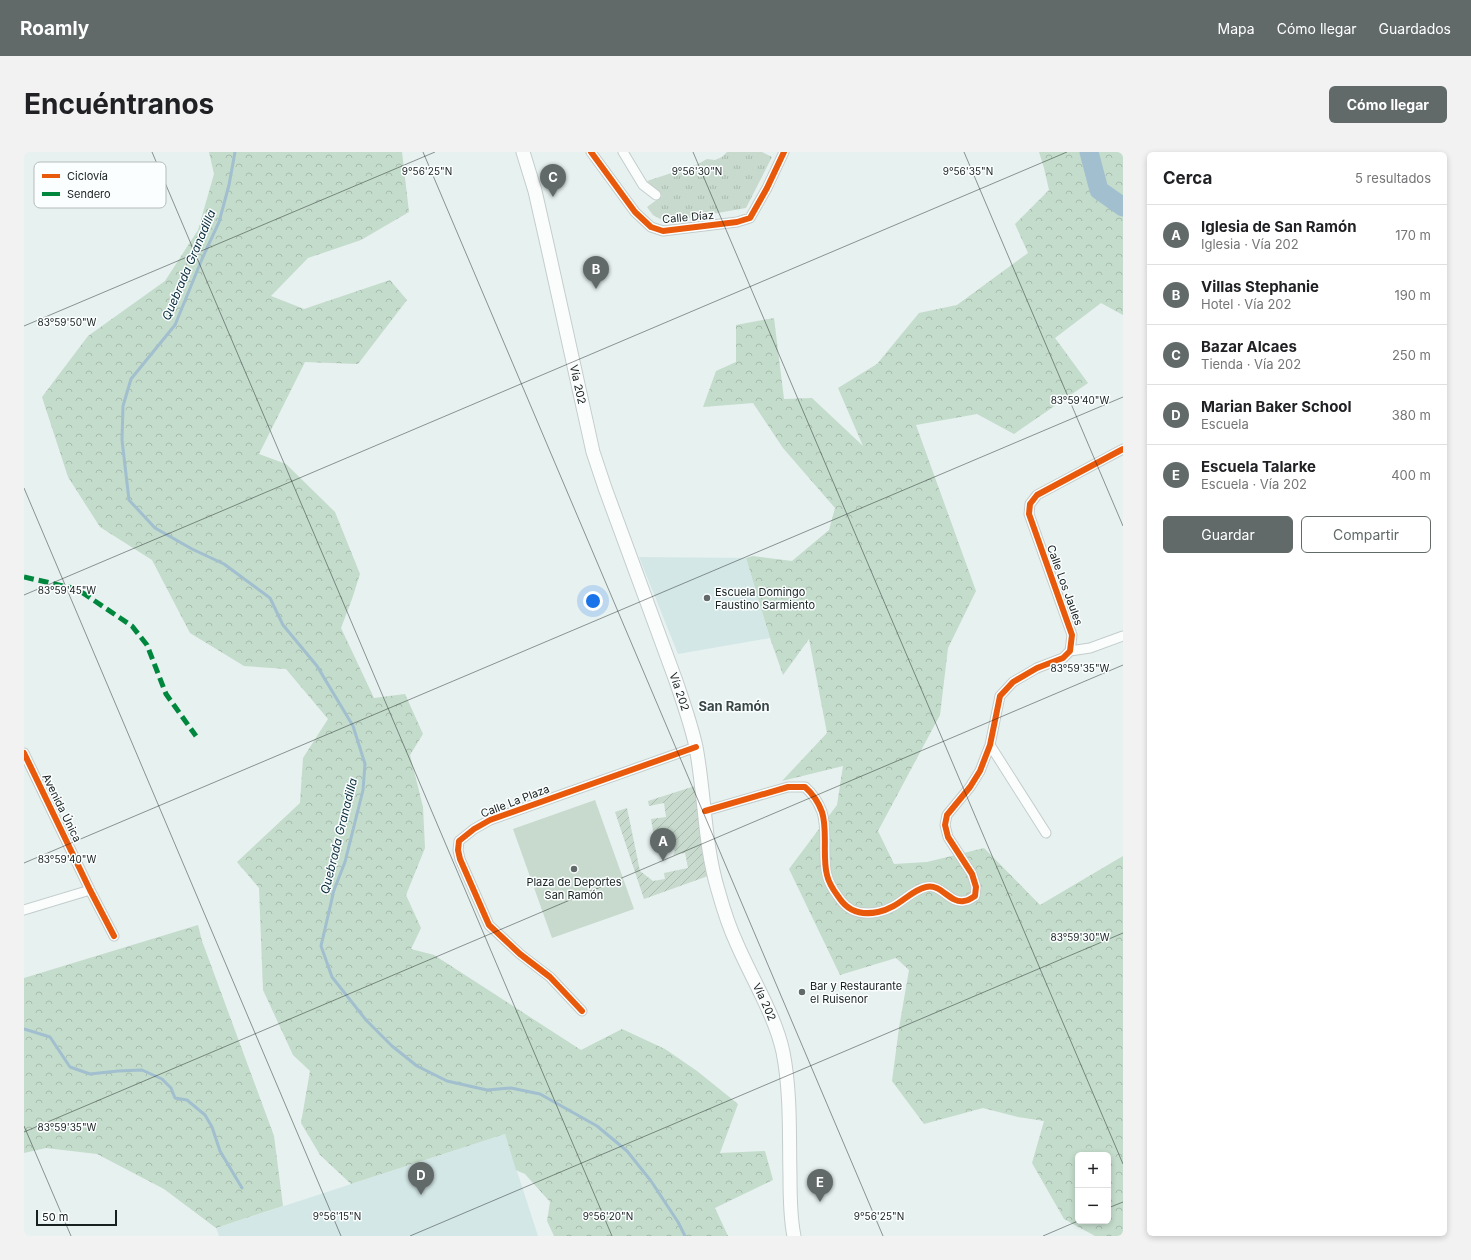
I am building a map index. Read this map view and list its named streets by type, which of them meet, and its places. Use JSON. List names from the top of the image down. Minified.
{"streets":{"main road":["Vía 202"],"street":["Calle Díaz","Calle Los Jaules","Calle La Plaza","Avenida Única"]},"crossings":[["Vía 202","Calle La Plaza"]],"districts":["San Ramón"],"water":["Quebrada Granadilla"],"places":["Escuela Domingo Faustino Sarmiento","Plaza de Deportes San Ramón","Bar y Restaurante el Ruisenor"],"legend":["Ciclovía","Sendero"],"scale_bar":"50 m","page":{"header":"Roamly","nav":["Mapa","Cómo llegar","Guardados"],"buttons":["Cómo llegar",["Guardar","Compartir"]],"title":"Encuéntranos","heading":["Cerca","5 resultados"],"pins":["C","B","A","D","E"],"list":[{"mark":"A","name":"Iglesia de San Ramón","note":"Iglesia · Vía 202","value":"170 m"},{"mark":"B","name":"Villas Stephanie","note":"Hotel · Vía 202","value":"190 m"},{"mark":"C","name":"Bazar Alcaes","note":"Tienda · Vía 202","value":"250 m"},{"mark":"D","name":"Marian Baker School","note":"Escuela","value":"380 m"},{"mark":"E","name":"Escuela Talarke","note":"Escuela · Vía 202","value":"400 m"}],"map_buttons":["+","−"],"scale":"50 m"},"coordinates":["9°56'25\"N","9°56'30\"N","9°56'35\"N","83°59'50\"W","83°59'40\"W","83°59'45\"W","83°59'35\"W","83°59'30\"W","9°56'15\"N","9°56'20\"N"]}
